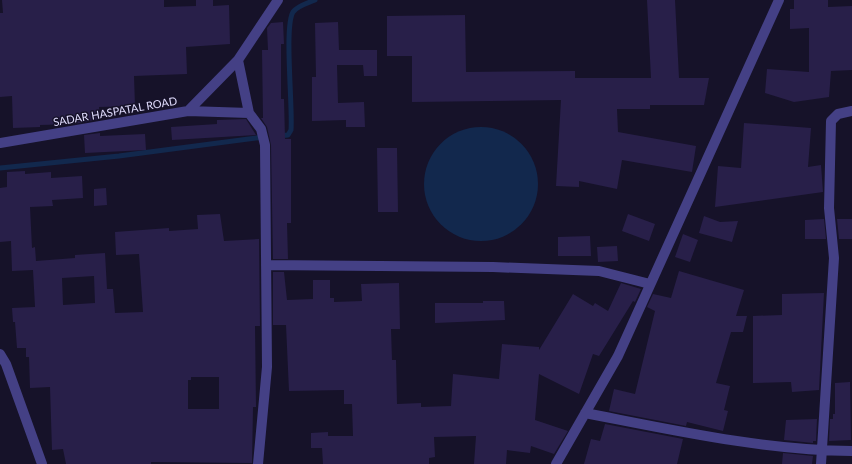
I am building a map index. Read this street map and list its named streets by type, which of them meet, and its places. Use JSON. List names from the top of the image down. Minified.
{"streets":{"street":["SADAR HASPATAL ROAD"]}}
